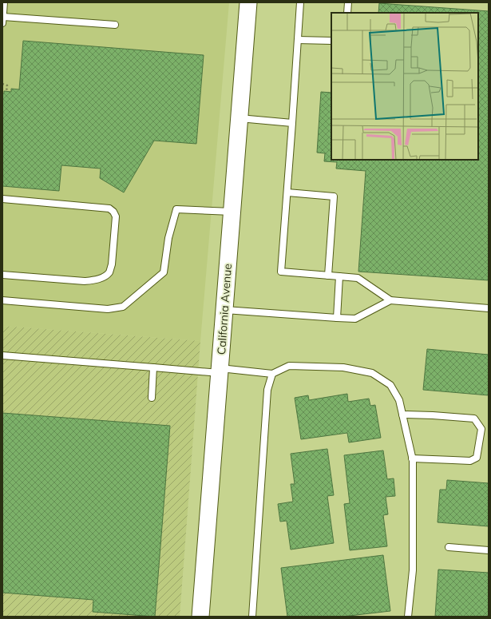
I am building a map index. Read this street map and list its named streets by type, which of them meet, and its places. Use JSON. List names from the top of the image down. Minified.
{"streets":{"main road":["California Avenue"]}}
